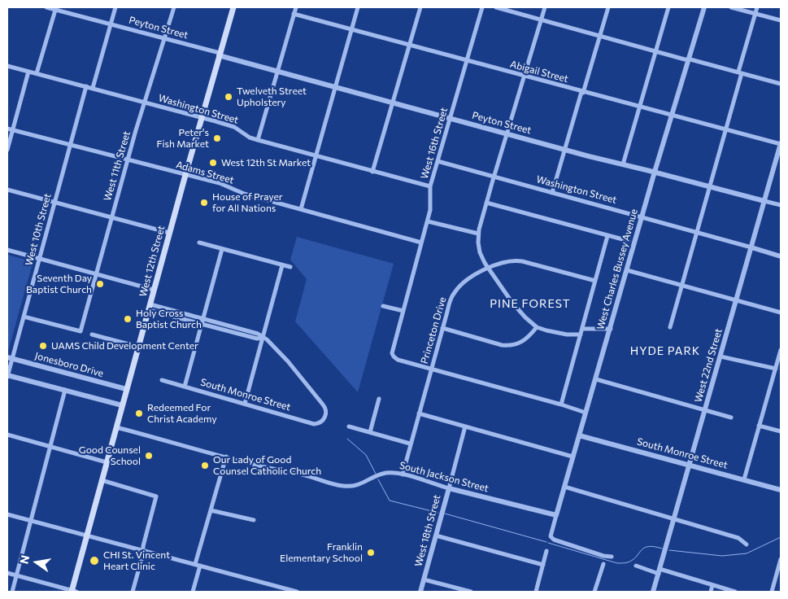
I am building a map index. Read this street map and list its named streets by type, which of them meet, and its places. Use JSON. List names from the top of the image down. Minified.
{"streets":{"main road":["West 12th Street"],"street":["Peyton Street","Abigail Street","Washington Street","West 16th Street","West 11th Street","Adams Street","West 10th Street","West Charles Bussey Avenue","Princeton Drive","Jonesboro Drive","West 22nd Street","South Monroe Street","South Jackson Street","West 18th Street"]},"crossings":[["Peyton Street","West 16th Street"],["Peyton Street","West 11th Street"],["Peyton Street","West 12th Street"],["Peyton Street","West Charles Bussey Avenue"],["Peyton Street","West 22nd Street"],["Abigail Street","West 16th Street"],["Abigail Street","West Charles Bussey Avenue"],["Abigail Street","West 22nd Street"],["Washington Street","West 16th Street"],["Washington Street","West 11th Street"],["Washington Street","West 10th Street"],["Washington Street","West 12th Street"],["Washington Street","West Charles Bussey Avenue"],["Washington Street","West 22nd Street"],["West 16th Street","Adams Street"],["West 16th Street","Princeton Drive"],["West 11th Street","Adams Street"],["West 11th Street","West 10th Street"],["Adams Street","West 10th Street"],["Adams Street","West 12th Street"],["West 10th Street","Jonesboro Drive"],["West 12th Street","Jonesboro Drive"],["West 12th Street","South Jackson Street"],["West Charles Bussey Avenue","South Monroe Street"],["West Charles Bussey Avenue","South Jackson Street"],["Princeton Drive","South Jackson Street"],["West 22nd Street","South Monroe Street"],["South Jackson Street","West 18th Street"]],"districts":["PINE FOREST","HYDE PARK"],"places":["Twelveth Street Upholstery","Peter's Fish Market","West 12th St Market","House of Prayer for All Nations","Seventh Day Baptist Church","Holy Cross Baptist Church","UAMS Child Development Center","Redeemed For Christ Academy","Good Counsel School","Our Lady of Good Counsel Catholic Church","Franklin Elementary School","CHI St. Vincent Heart Clinic"],"north":"left"}
